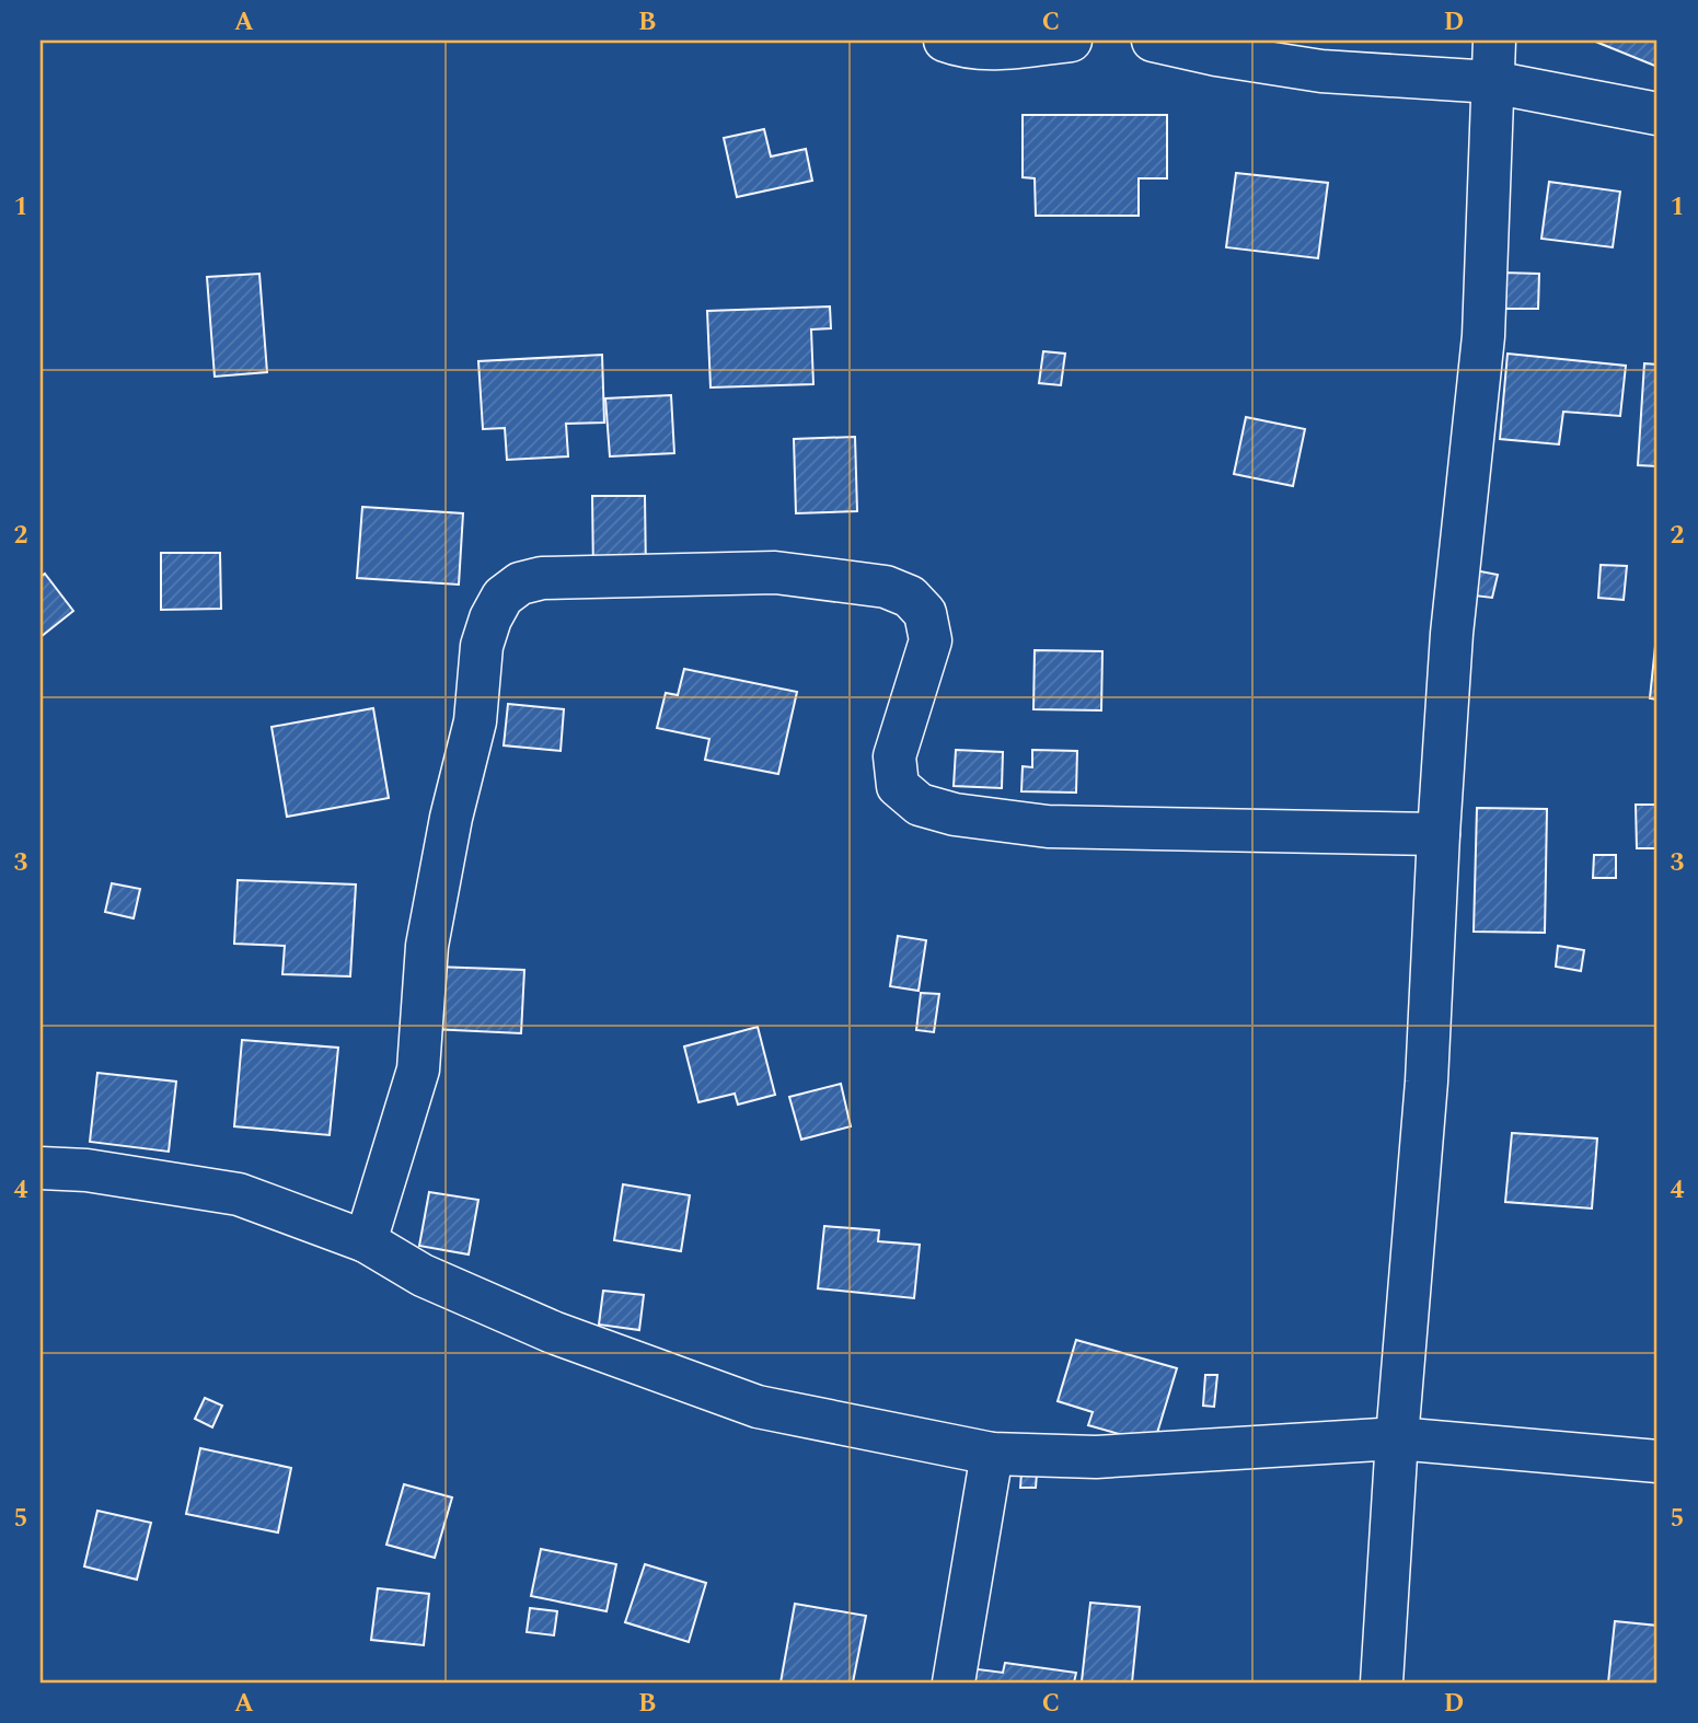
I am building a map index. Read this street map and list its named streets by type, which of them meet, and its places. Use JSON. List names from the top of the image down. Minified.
{"grid":{"columns":["A","B","C","D"],"rows":["1","2","3","4","5"]}}
